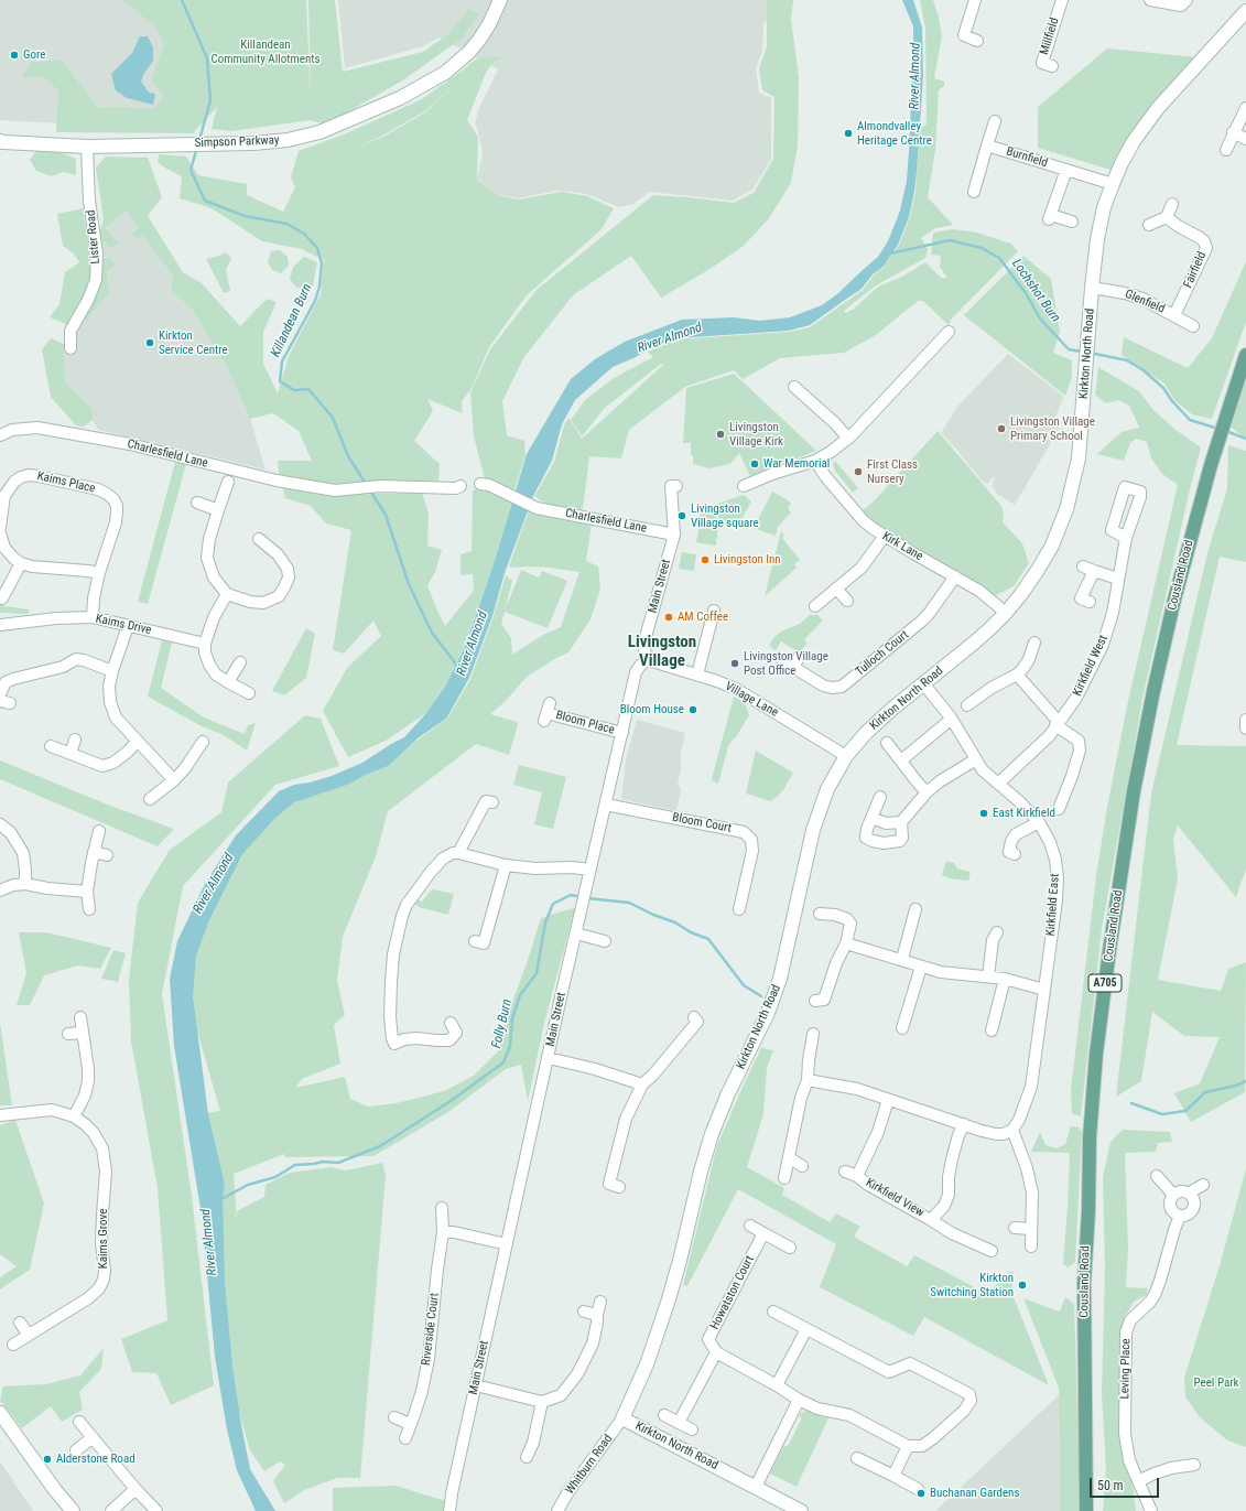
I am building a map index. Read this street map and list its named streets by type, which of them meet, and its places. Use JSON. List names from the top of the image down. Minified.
{"streets":{"main road":["Simpson Parkway","Kirkton North Road","Cousland Road","A705"],"street":["Millfield","Burnfield","Lister Road","Fairfield","Glenfield","Charlesfield Lane","Kaims Place","Kirk Lane","Main Street","Kaims Drive","Tulloch Court","Kirkfield West","Village Lane","Bloom Place","Bloom Court","Kirkfield East","Kirkfield View","Kaims Grove","Howatston Court","Riverside Court","Leving Place","Whitburn Road"]},"crossings":[["Simpson Parkway","Lister Road"],["Burnfield","Kirkton North Road"],["Fairfield","Glenfield"],["Glenfield","Kirkton North Road"],["Kirkton North Road","Kirk Lane"],["Kirkton North Road","Village Lane"],["Kirkton North Road","Kirkfield East"],["Kirkton North Road","Whitburn Road"],["Charlesfield Lane","Main Street"],["Kaims Place","Kaims Drive"],["Kirk Lane","Tulloch Court"],["Main Street","Village Lane"],["Main Street","Bloom Place"],["Main Street","Bloom Court"],["Kirkfield West","Kirkfield East"]],"districts":["Livingston Village"],"water":["River Almond","Lochshot Burn","Killandean Burn","Folly Burn"],"parks":["Killandean Community Allotments","Peel Park"],"places":["Gore","Almondvalley Heritage Centre","Kirkton Service Centre","Livingston Village Primary School","Livingston Village Kirk","War Memorial","First Class Nursery","Livingston Village square","Livingston Inn","AM Coffee","Livingston Village Post Office","Bloom House","East Kirkfield","Kirkton Switching Station","Alderstone Road","Buchanan Gardens"],"scale_bar":"50 m"}
